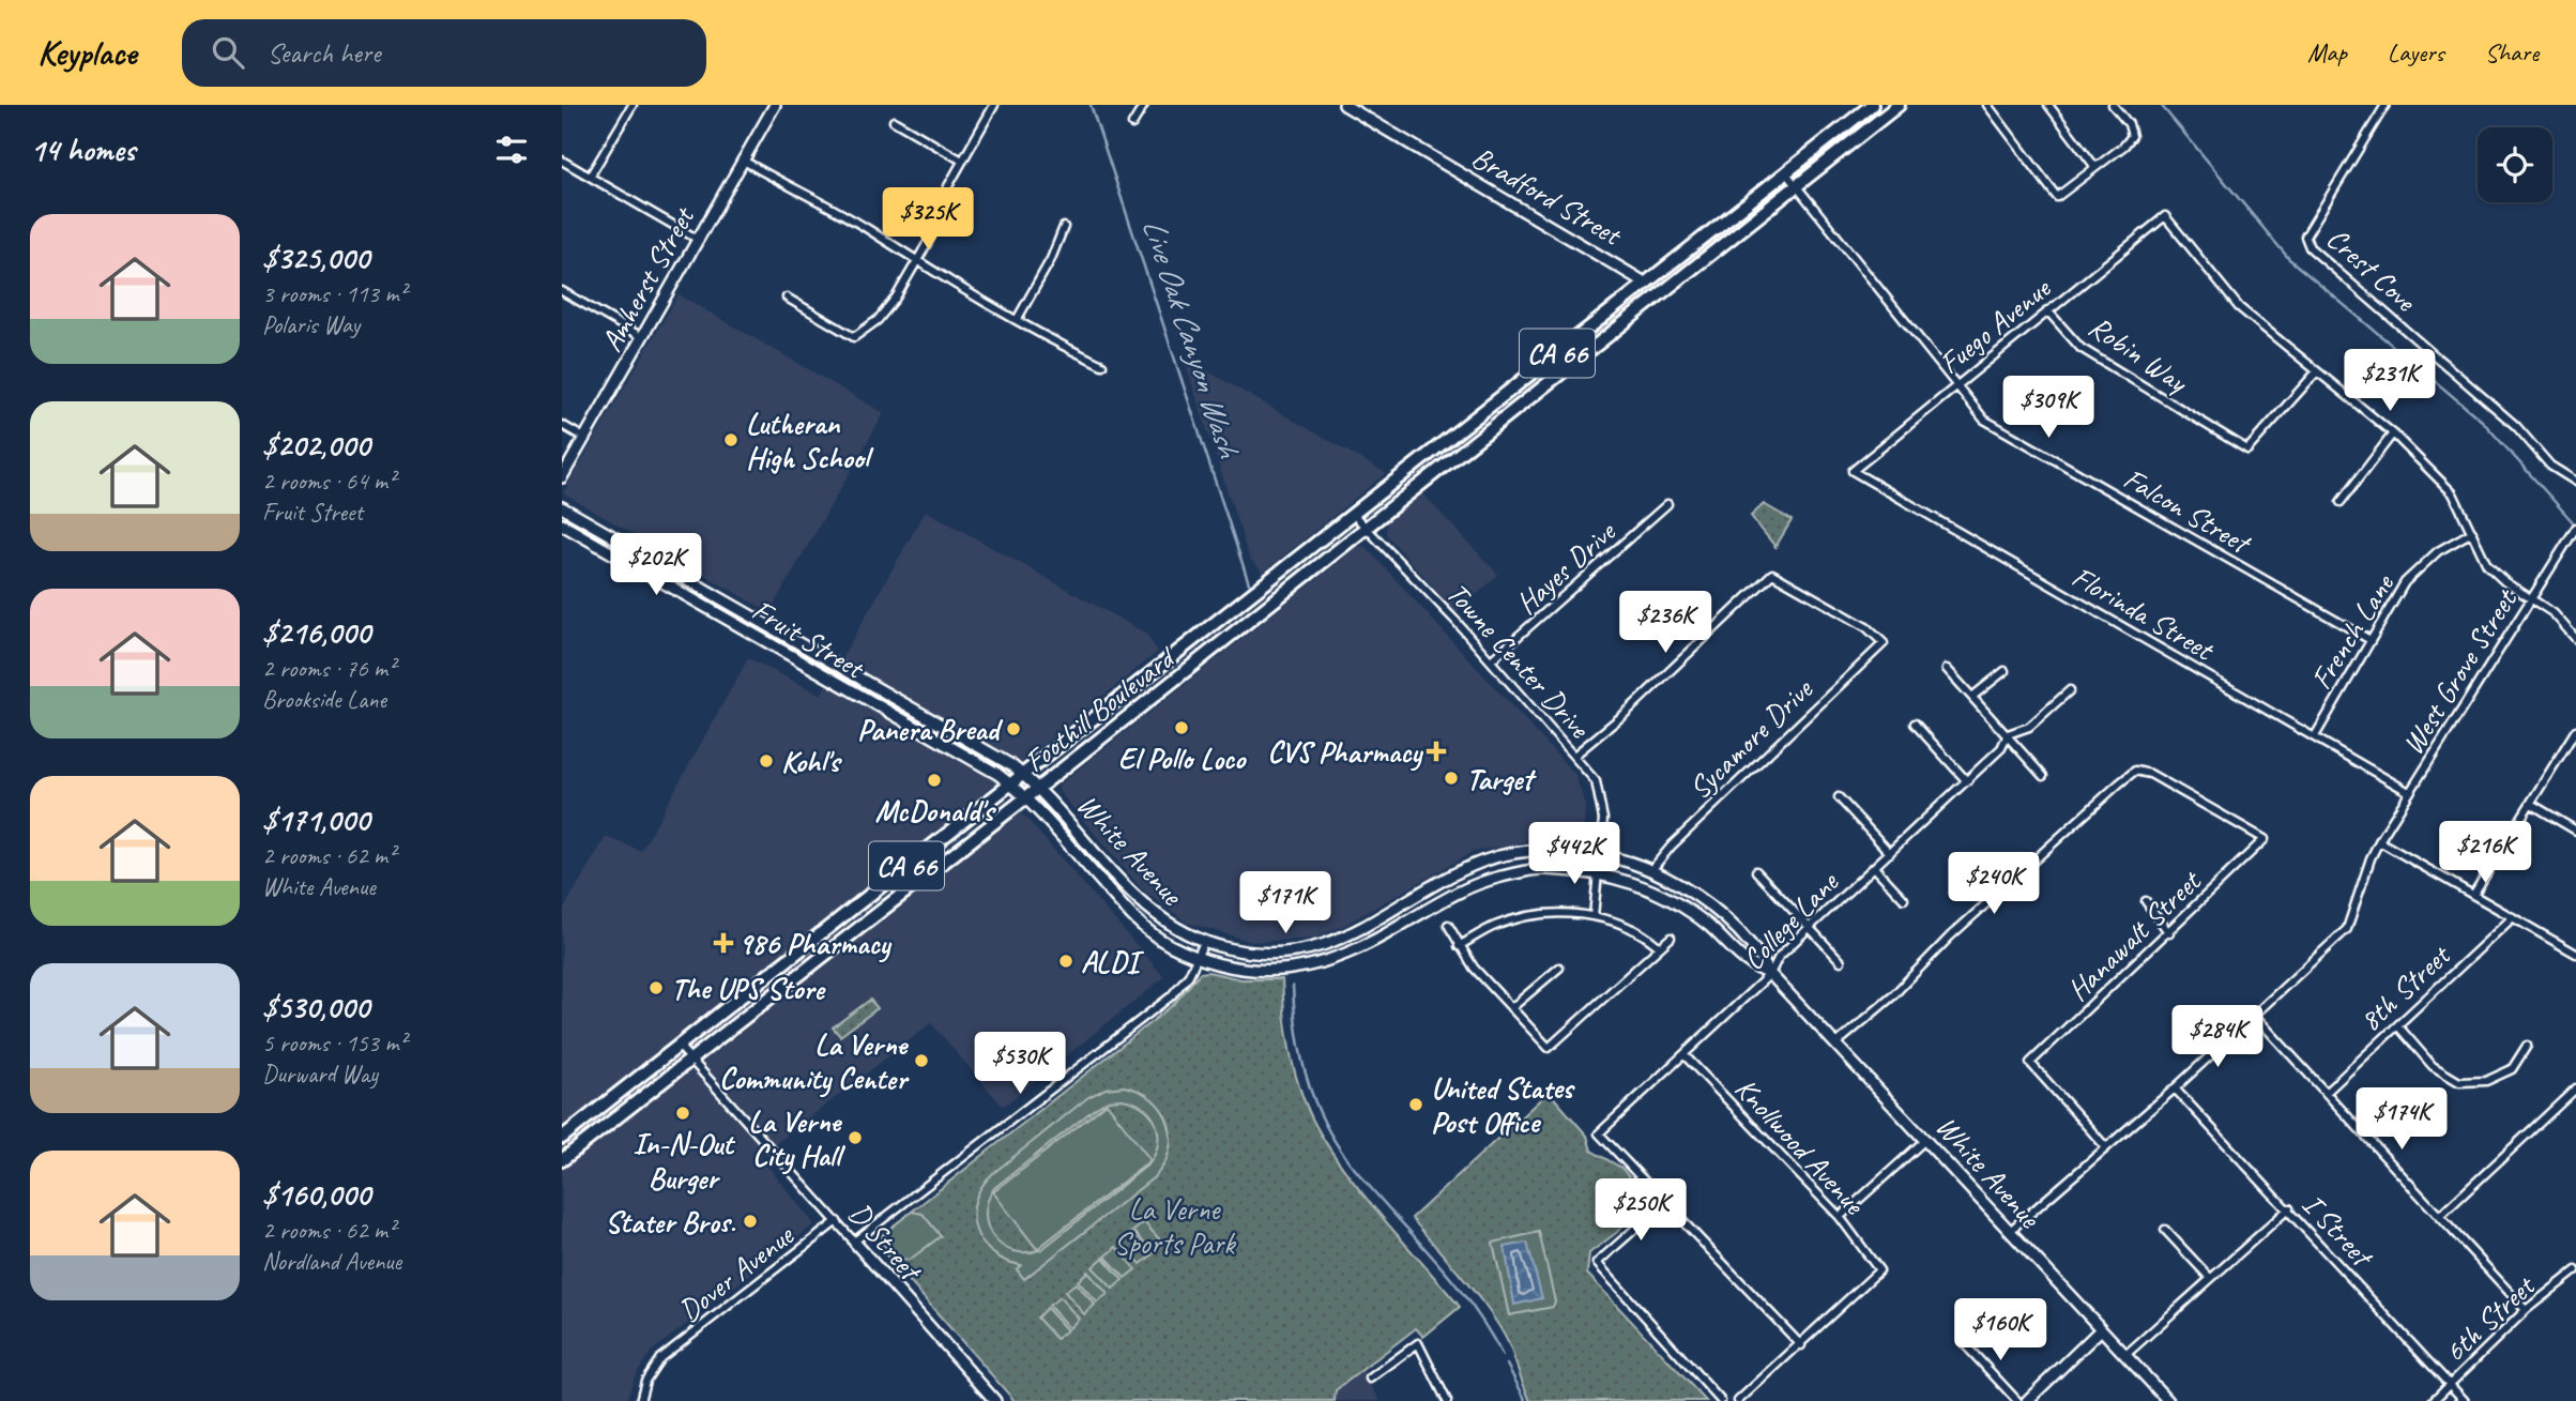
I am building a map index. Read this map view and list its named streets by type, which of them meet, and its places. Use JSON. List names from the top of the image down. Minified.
{"streets":{"main road":["Bradford Street","Amherst Street","CA 66","Fruit Street","Foothill Boulevard","White Avenue","D Street"],"street":["Crest Cove","Fuego Avenue","Robin Way","Falcon Street","Hayes Drive","Florinda Street","French Lane","Towne Center Drive","West Grove Street","Sycamore Drive","College Lane","Hanawalt Street","8th Street","Knollwood Avenue","I Street","Dover Avenue","6th Street"]},"crossings":[["Bradford Street","CA 66"],["Bradford Street","Foothill Boulevard"],["Fuego Avenue","Robin Way"],["Fuego Avenue","Falcon Street"],["Fuego Avenue","Florinda Street"],["CA 66","Falcon Street"],["CA 66","Foothill Boulevard"],["Falcon Street","French Lane"],["Falcon Street","Foothill Boulevard"],["Hayes Drive","Towne Center Drive"],["Florinda Street","French Lane"],["Florinda Street","West Grove Street"],["Fruit Street","Foothill Boulevard"],["Fruit Street","White Avenue"],["Towne Center Drive","Foothill Boulevard"],["Towne Center Drive","Sycamore Drive"],["Towne Center Drive","White Avenue"],["West Grove Street","White Avenue"],["West Grove Street","Hanawalt Street"],["West Grove Street","I Street"],["Foothill Boulevard","White Avenue"],["Foothill Boulevard","D Street"],["Sycamore Drive","White Avenue"],["White Avenue","College Lane"],["White Avenue","Hanawalt Street"],["College Lane","Knollwood Avenue"],["I Street","6th Street"],["D Street","Dover Avenue"]],"water":["Live Oak Canyon Wash"],"parks":["La Verne Sports Park"],"places":{"other":["Lutheran High School","El Pollo Loco","Panera Bread","Kohl's","Target","McDonald's","ALDI","The UPS Store","La Verne Community Center","United States Post Office","In-N-Out Burger","La Verne City Hall","Stater Bros."],"health":["CVS Pharmacy","986 Pharmacy"]},"page":{"header":"Keyplace","search":"Search here","nav":["Map","Layers","Share"],"heading":"14 homes","price":["$325K","$231K","$309K","$202K","$236K","$216K","$442K","$240K","$171K","$284K","$530K","$174K","$250K","$160K"],"list":[{"name":"$325,000","note":"3 rooms · 113 m² · Polaris Way"},{"name":"$202,000","note":"2 rooms · 64 m² · Fruit Street"},{"name":"$216,000","note":"2 rooms · 76 m² · Brookside Lane"},{"name":"$171,000","note":"2 rooms · 62 m² · White Avenue"},{"name":"$530,000","note":"5 rooms · 153 m² · Durward Way"},{"name":"$160,000","note":"2 rooms · 62 m² · Nordland Avenue"}]}}
